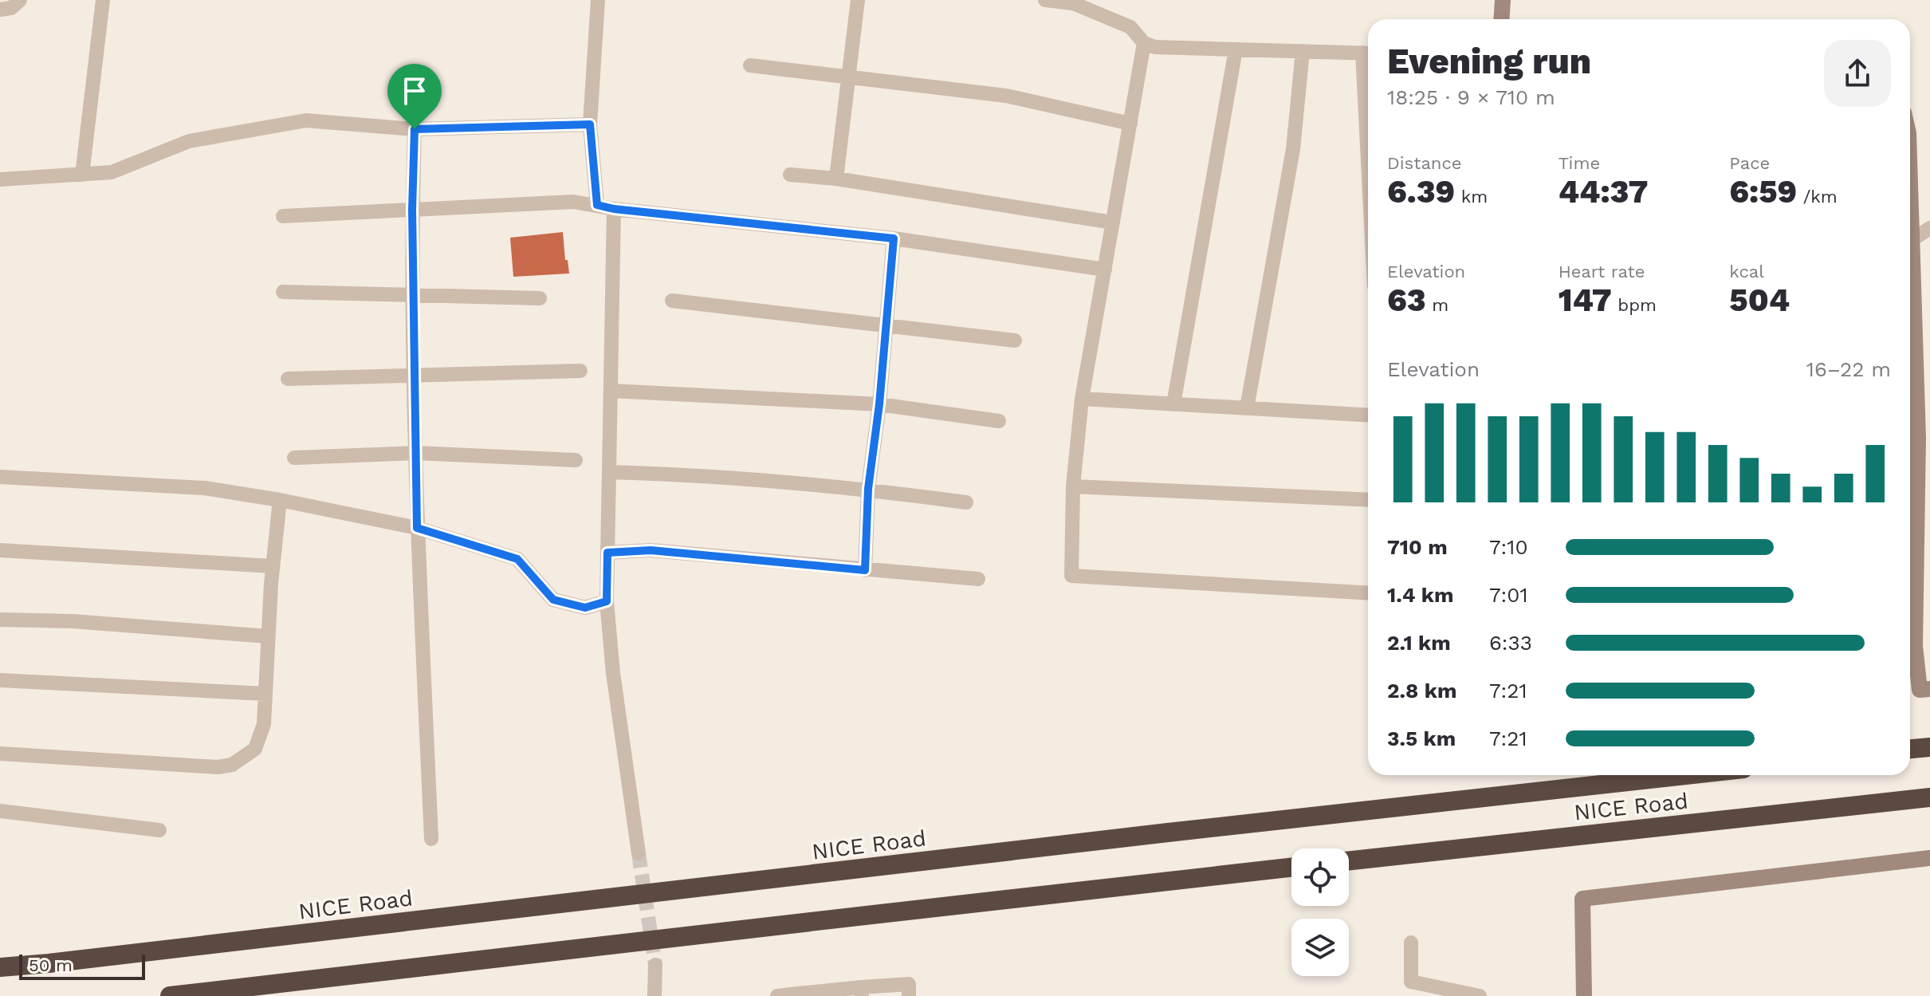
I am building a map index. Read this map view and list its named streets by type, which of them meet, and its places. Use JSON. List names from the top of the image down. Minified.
{"streets":{"highway":["NICE Road"]},"scale_bar":"50 m","page":{"heading":["Evening run","18:25 · 9 × 710 m"],"stats":[["Distance","6.39 km"],["Time","44:37"],["Pace","6:59 /km"],["Elevation","63 m"],["Heart rate","147 bpm"],["kcal","504"]],"chart":["Elevation","16–22 m"],"list":[{"name":"710 m","note":"7:10"},{"name":"1.4 km","note":"7:01"},{"name":"2.1 km","note":"6:33"},{"name":"2.8 km","note":"7:21"},{"name":"3.5 km","note":"7:21"}],"scale":"50 m"}}
